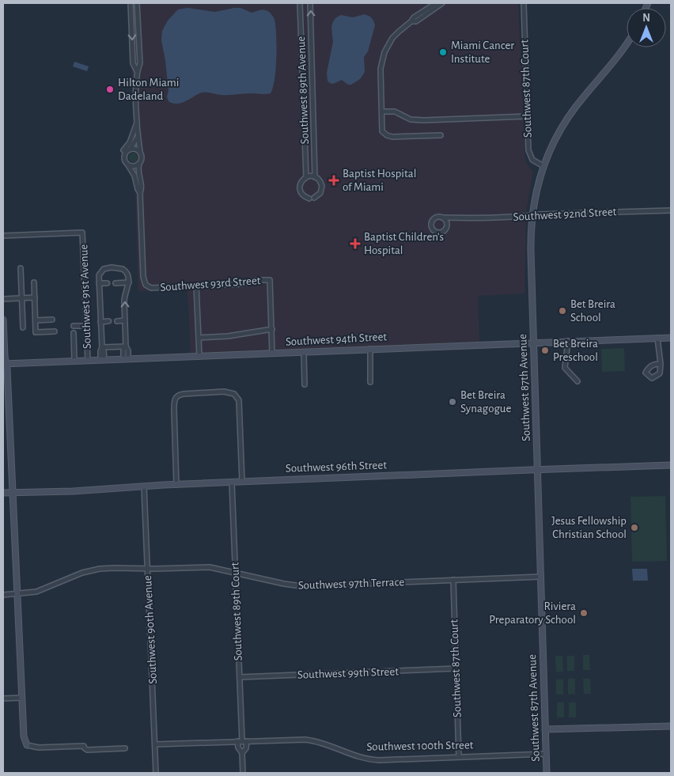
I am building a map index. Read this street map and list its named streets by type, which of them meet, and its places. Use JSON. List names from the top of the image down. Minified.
{"streets":{"street":["Southwest 87th Court","Southwest 89th Avenue","Southwest 92nd Street","Southwest 93rd Street","Southwest 91st Avenue","Southwest 94th Street","Southwest 87th Avenue","Southwest 96th Street","Southwest 97th Terrace","Southwest 89th Court","Southwest 90th Avenue","Southwest 99th Street","Southwest 100th Street"]},"crossings":[["Southwest 87th Court","Southwest 87th Avenue"],["Southwest 87th Court","Southwest 97th Terrace"],["Southwest 87th Court","Southwest 99th Street"],["Southwest 87th Court","Southwest 100th Street"],["Southwest 92nd Street","Southwest 87th Avenue"],["Southwest 91st Avenue","Southwest 94th Street"],["Southwest 94th Street","Southwest 87th Avenue"],["Southwest 87th Avenue","Southwest 96th Street"],["Southwest 87th Avenue","Southwest 97th Terrace"],["Southwest 87th Avenue","Southwest 100th Street"],["Southwest 96th Street","Southwest 89th Court"],["Southwest 96th Street","Southwest 90th Avenue"],["Southwest 97th Terrace","Southwest 89th Court"],["Southwest 97th Terrace","Southwest 90th Avenue"],["Southwest 89th Court","Southwest 99th Street"],["Southwest 89th Court","Southwest 100th Street"],["Southwest 90th Avenue","Southwest 100th Street"]],"places":{"other":["Miami Cancer Institute","Hilton Miami Dadeland","Bet Breira School","Bet Breira Preschool","Bet Breira Synagogue","Jesus Fellowship Christian School","Riviera Preparatory School"],"health":["Baptist Hospital of Miami","Baptist Children's Hospital"]},"north":"top"}
